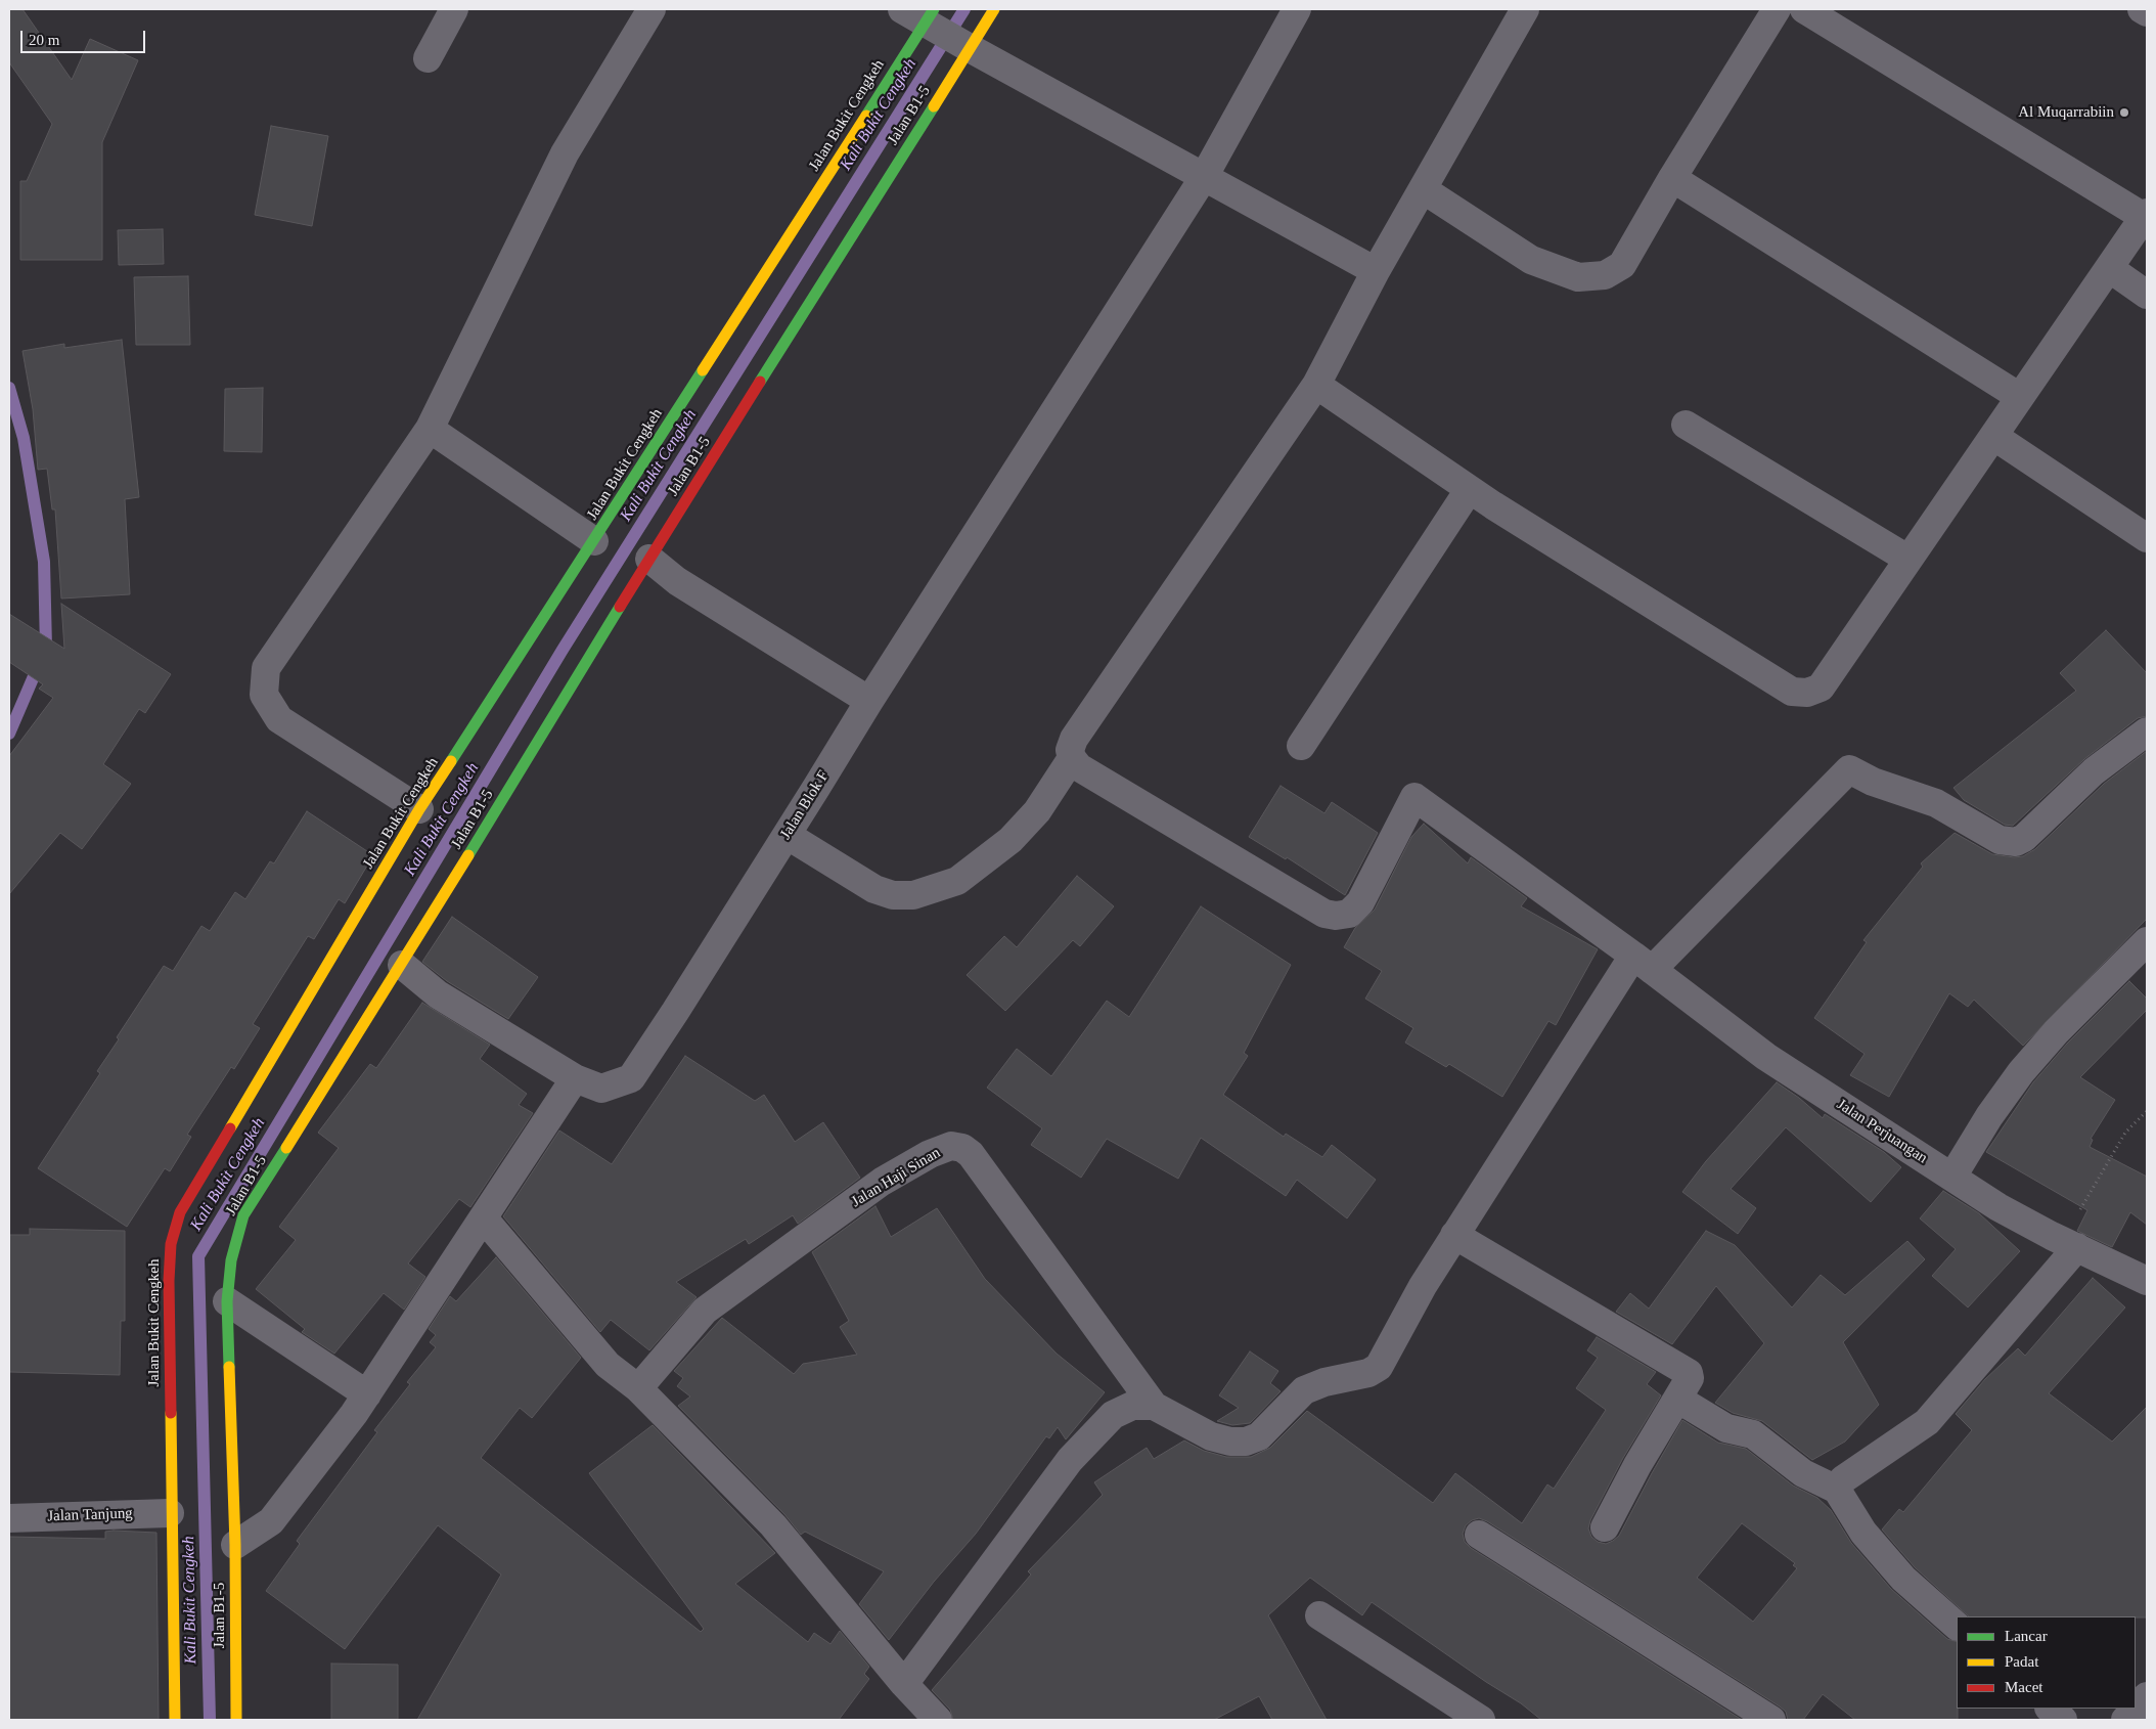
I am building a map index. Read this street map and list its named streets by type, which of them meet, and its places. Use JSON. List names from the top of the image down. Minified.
{"streets":{"street":["Jalan Bukit Cengkeh","Jalan B1-5","Jalan Blok F","Jalan Perjuangan","Jalan Haji Sinan","Jalan Tanjung"]},"crossings":[["Jalan Bukit Cengkeh","Jalan Tanjung"],["Jalan B1-5","Jalan Blok F"]],"water":["Kali Bukit Cengkeh"],"places":["Al Muqarrabiin"],"legend":["Lancar","Padat","Macet"],"scale_bar":"20 m"}
